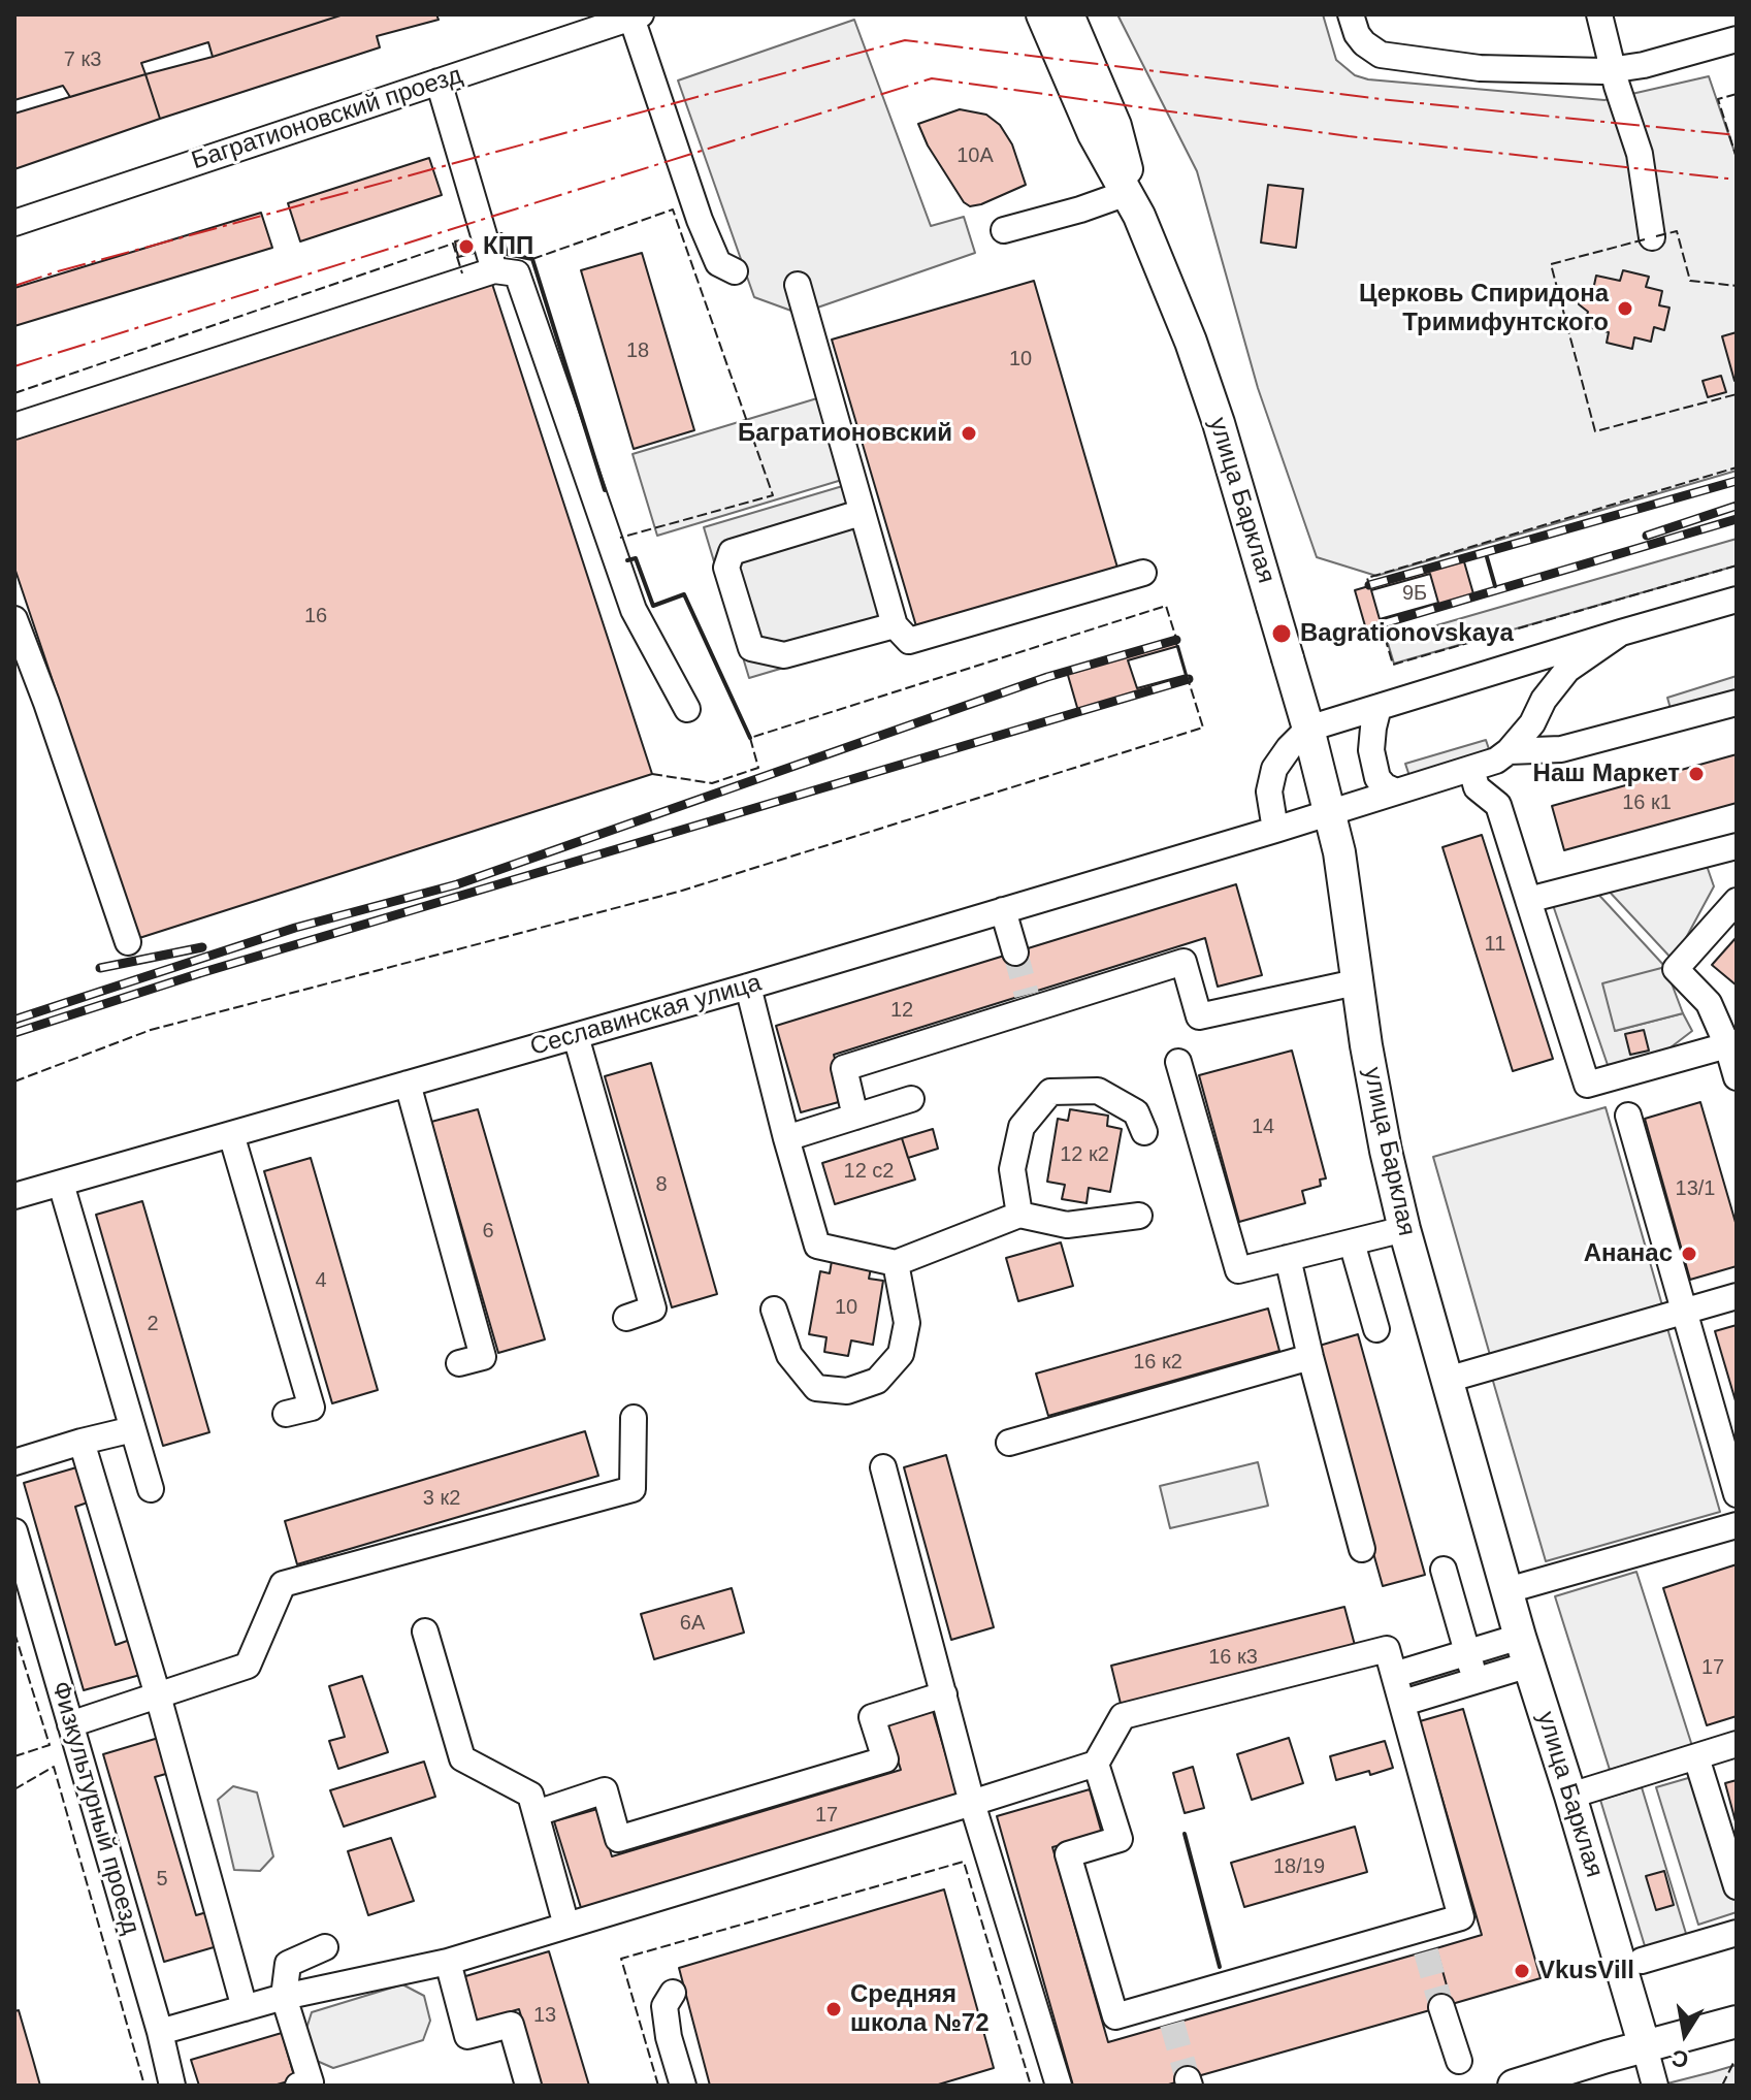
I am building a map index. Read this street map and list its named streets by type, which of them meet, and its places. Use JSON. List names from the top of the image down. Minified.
{"streets":{"main road":["улица Барклая"],"street":["Багратионовский проезд","Сеславинская улица","Физкультурный проезд"]},"crossings":[["улица Барклая","Сеславинская улица"]],"places":["КПП","Церковь Спиридона Тримифунтского","Багратионовский","Bagrationovskaya","Наш Маркет","Ананас","VkusVill","Средняя школа №72"],"house_numbers":["7 к3","10А","18","10","9Б","16","16 к1","11","12","14","12 к2","12 с2","8","13/1","6","4","10","2","16 к2","3 к2","6А","16 к3","17","17","18/19","5","13"],"north":"bottom"}
